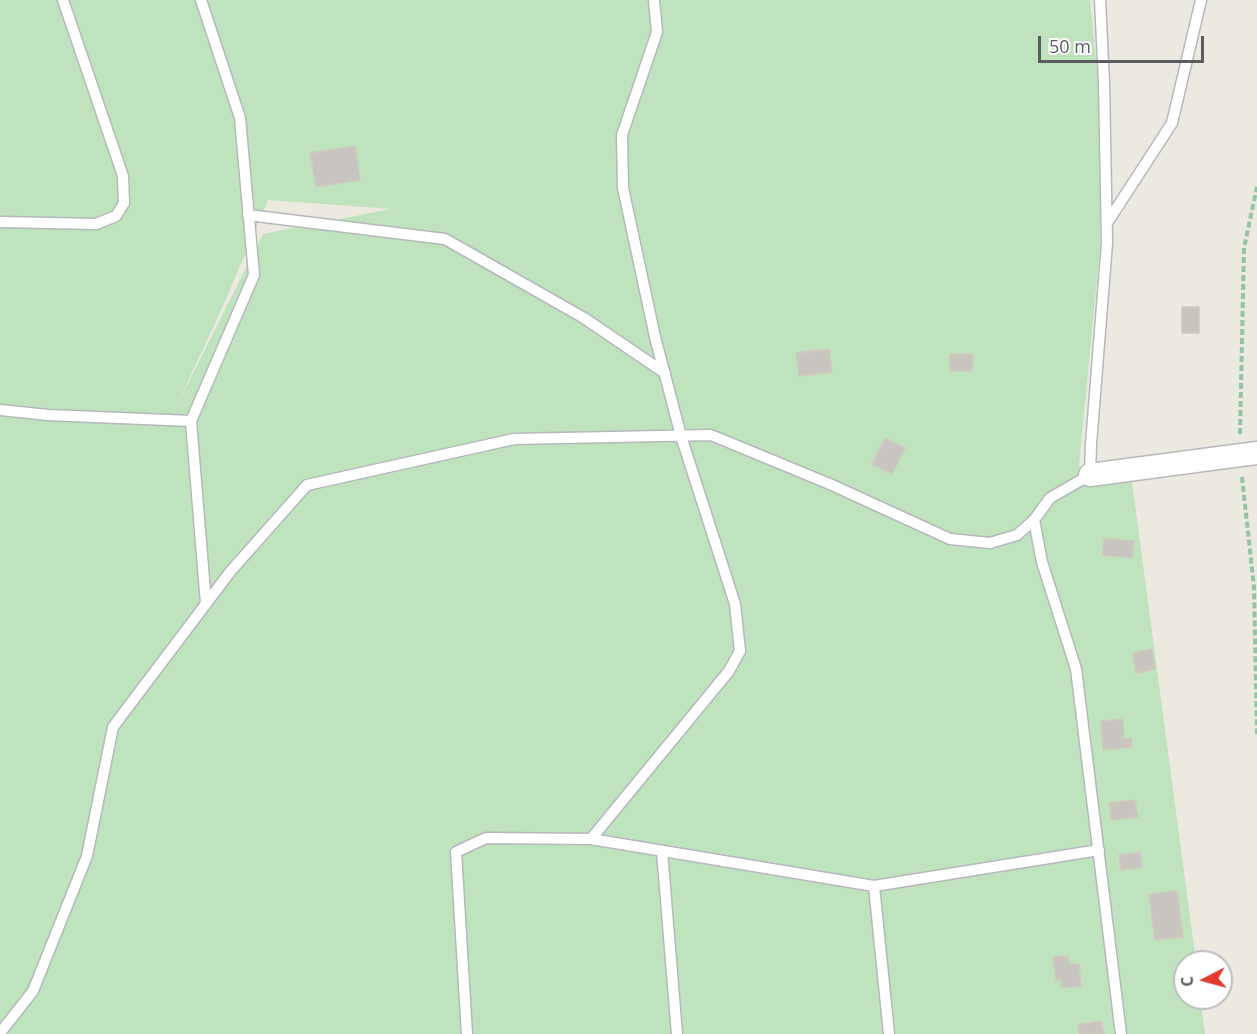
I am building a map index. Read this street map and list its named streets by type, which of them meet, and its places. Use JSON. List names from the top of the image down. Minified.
{"scale_bar":"50 m","north":"left"}
